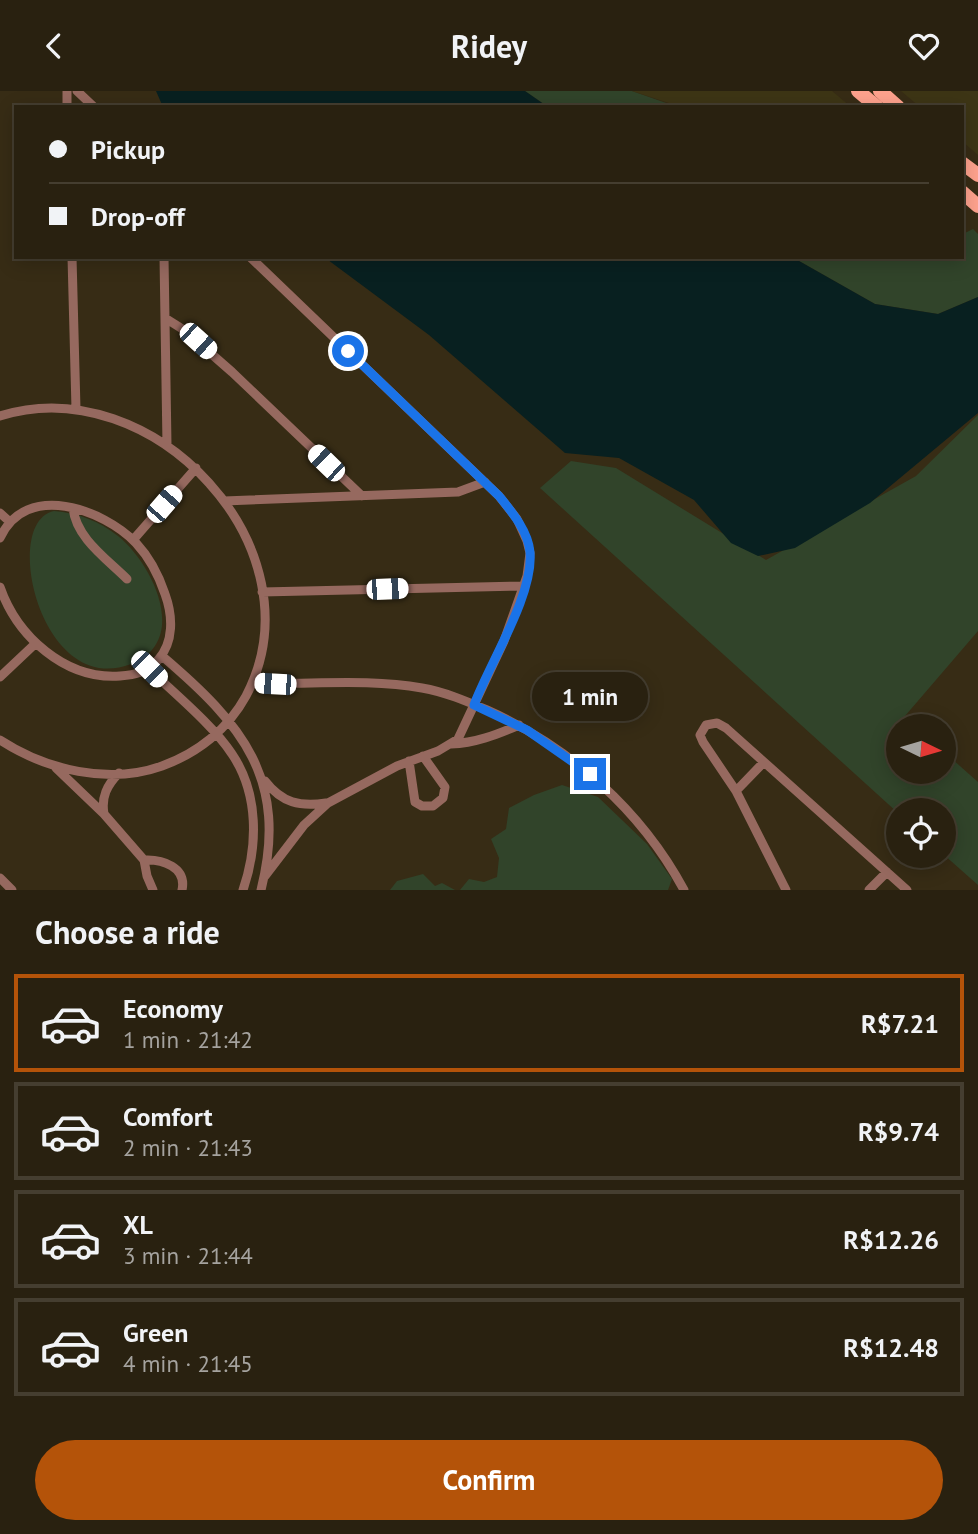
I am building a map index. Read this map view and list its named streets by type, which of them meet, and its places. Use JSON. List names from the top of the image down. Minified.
{"north":"right","page":{"header":"Ridey","banner":["Pickup","Drop-off"],"bubble":"1 min","heading":"Choose a ride","list":[{"name":"Economy","note":"1 min · 21:42","value":"R$7.21"},{"name":"Comfort","note":"2 min · 21:43","value":"R$9.74"},{"name":"XL","note":"3 min · 21:44","value":"R$12.26"},{"name":"Green","note":"4 min · 21:45","value":"R$12.48"}],"buttons":"Confirm"}}
